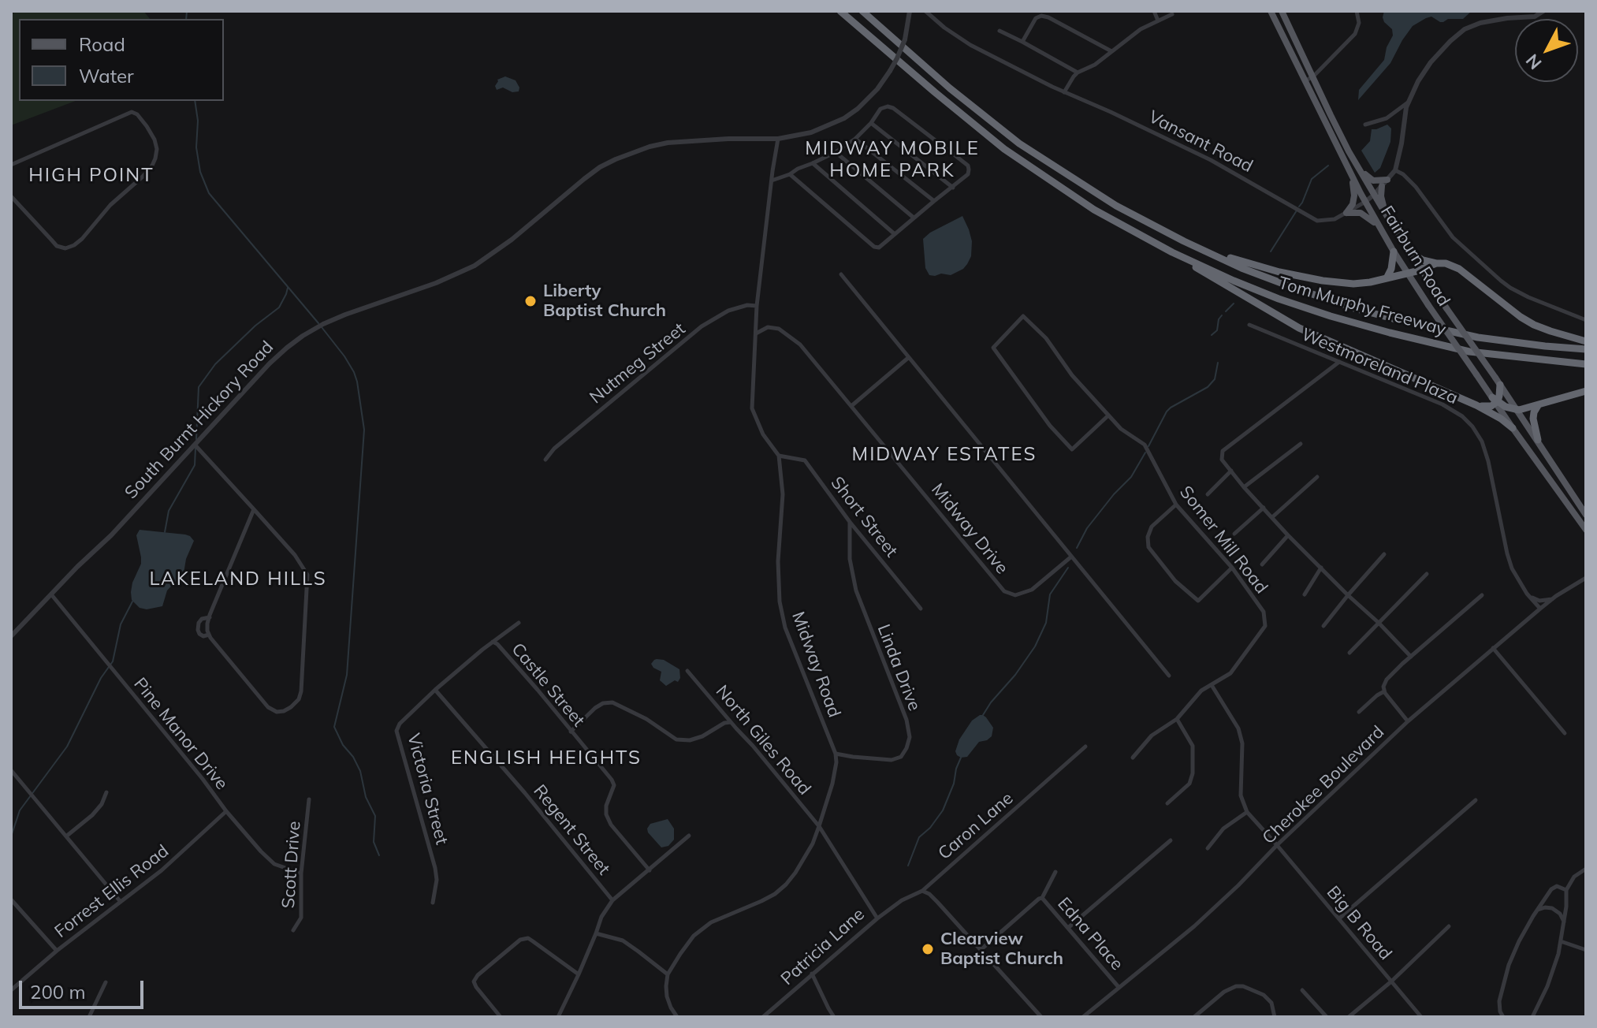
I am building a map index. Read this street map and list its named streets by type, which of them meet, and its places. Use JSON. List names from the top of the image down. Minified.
{"streets":{"highway":["Tom Murphy Freeway"],"main road":["Fairburn Road"],"street":["Vansant Road","Nutmeg Street","Westmoreland Plaza","South Burnt Hickory Road","Short Street","Midway Drive","Somer Mill Road","Midway Road","Linda Drive","Castle Street","Pine Manor Drive","North Giles Road","Cherokee Boulevard","Victoria Street","Caron Lane","Regent Street","Scott Drive","Forrest Ellis Road","Big B Road","Edna Place","Patricia Lane"]},"crossings":[["Vansant Road","Fairburn Road"],["Nutmeg Street","Midway Road"],["Westmoreland Plaza","Cherokee Boulevard"],["South Burnt Hickory Road","Midway Road"],["South Burnt Hickory Road","Pine Manor Drive"],["Short Street","Midway Road"],["Short Street","Linda Drive"],["Midway Drive","Midway Road"],["Midway Road","Linda Drive"],["Castle Street","Victoria Street"],["Pine Manor Drive","Scott Drive"],["Pine Manor Drive","Forrest Ellis Road"],["North Giles Road","Patricia Lane"],["Cherokee Boulevard","Big B Road"],["Cherokee Boulevard","Edna Place"],["Victoria Street","Regent Street"],["Caron Lane","Patricia Lane"]],"districts":["MIDWAY MOBILE HOME PARK","HIGH POINT","MIDWAY ESTATES","LAKELAND HILLS","ENGLISH HEIGHTS"],"places":["Liberty Baptist Church","Clearview Baptist Church"],"legend":["Road","Water"],"scale_bar":"200 m","north":"bottom left"}
